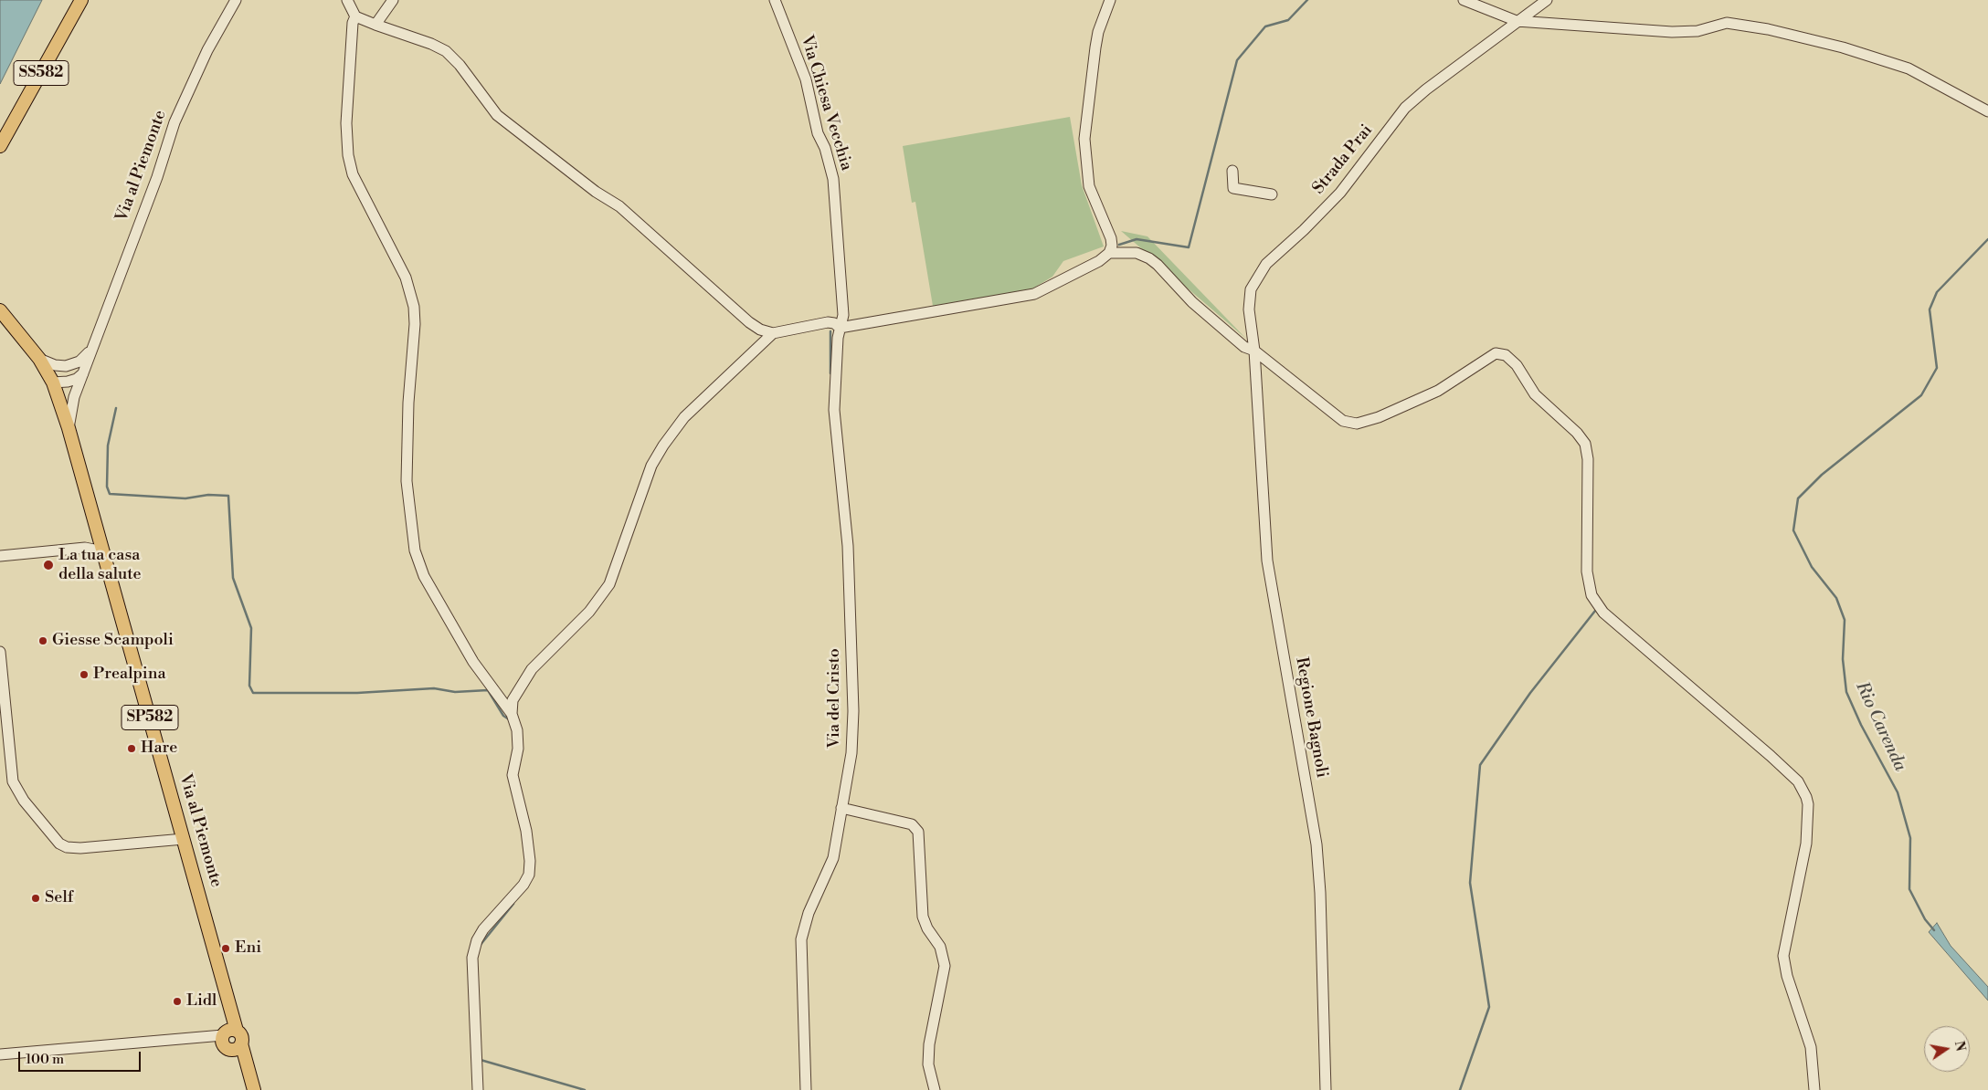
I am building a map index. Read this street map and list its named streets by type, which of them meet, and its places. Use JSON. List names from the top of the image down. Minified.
{"streets":{"main road":["SS582","Via al Piemonte","SP582"],"street":["Via Chiesa Vecchia","Strada Prai","Via del Cristo","Regione Bagnoli"]},"crossings":[["Via Chiesa Vecchia","Via del Cristo"],["Strada Prai","Regione Bagnoli"]],"water":["Rio Carenda"],"places":["La tua casa della salute","Giesse Scampoli","Prealpina","Hare","Self","Eni","Lidl"],"scale_bar":"100 m","north":"right"}
